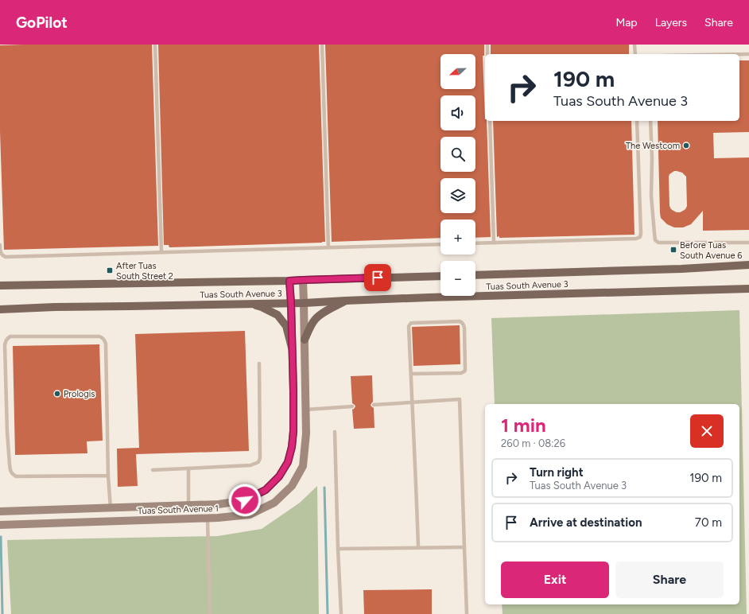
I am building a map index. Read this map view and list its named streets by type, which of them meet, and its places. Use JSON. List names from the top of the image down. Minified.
{"streets":{"main road":["Tuas South Avenue 3","Tuas South Avenue 1"]},"crossings":[["Tuas South Avenue 3","Tuas South Avenue 1"]],"places":{"other":["The Westcom","Prologis"],"transit":["Before Tuas South Avenue 6","After Tuas South Street 2"]},"north":"left","page":{"header":"GoPilot","nav":["Map","Layers","Share"],"map_buttons":["+","−"],"turn":["190 m","Tuas South Avenue 3"],"heading":["1 min","260 m · 08:26"],"list":[{"name":"Turn right","note":"Tuas South Avenue 3","value":"190 m"},{"name":"Arrive at destination","value":"70 m"}],"buttons":["Exit","Share"]}}
